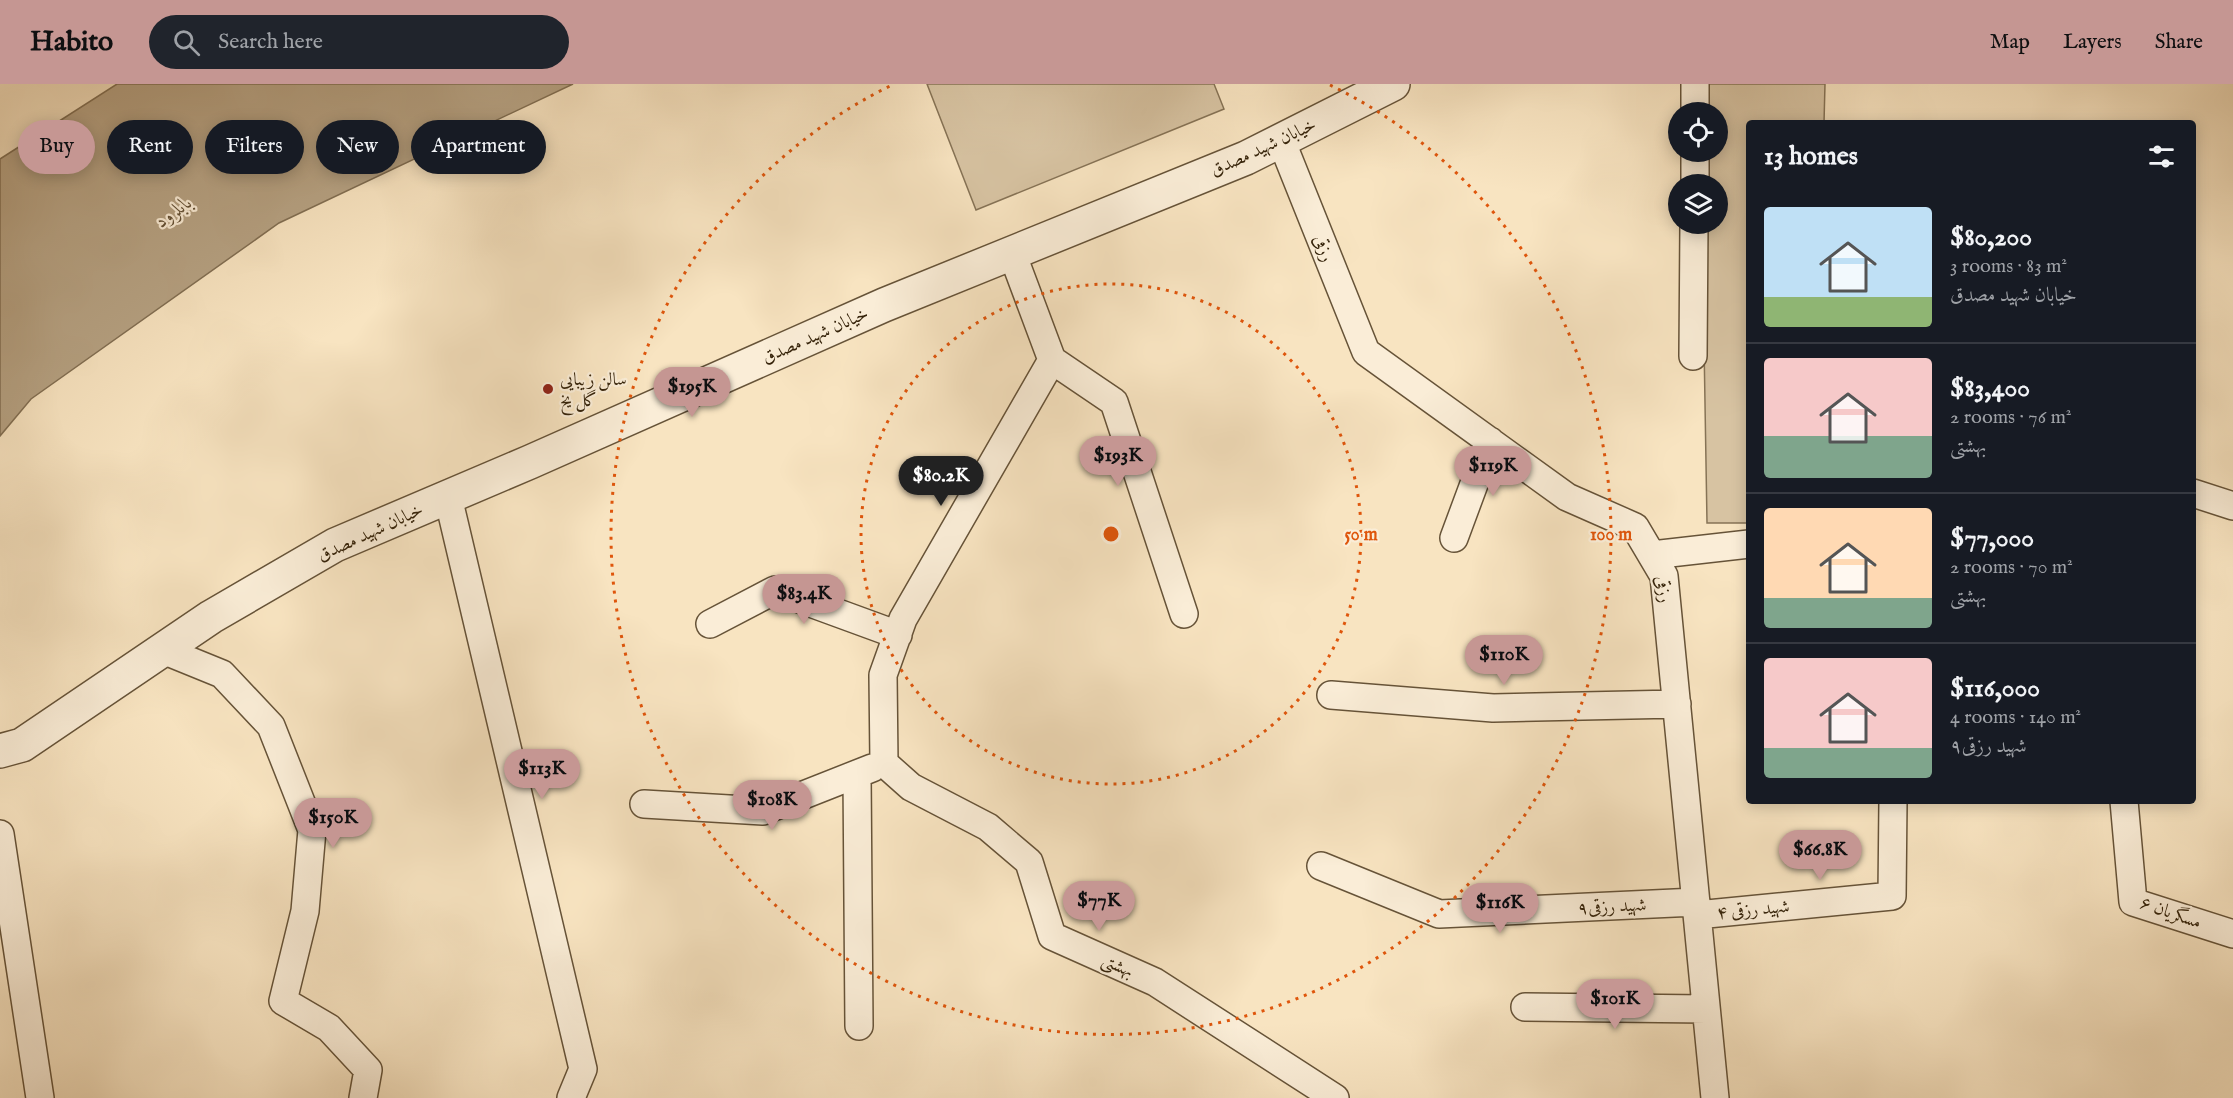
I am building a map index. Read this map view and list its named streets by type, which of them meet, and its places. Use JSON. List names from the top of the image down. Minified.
{"streets":{"street":["خیابان شهید مصدق","رزقی","شهید رزقی۹","شهید رزقی ۴","مسگریان ۶","بهشتی"]},"crossings":[["خیابان شهید مصدق","رزقی"],["رزقی","شهید رزقی۹"],["رزقی","شهید رزقی ۴"],["شهید رزقی۹","شهید رزقی ۴"]],"water":["بابلرود"],"places":["سالن زیبایی گل یخ"],"page":{"header":"Habito","search":"Search here","nav":["Map","Layers","Share"],"chip":["Buy","Rent","Filters","New","Apartment"],"heading":"13 homes","list":[{"name":"$80,200","note":"3 rooms · 83 m² · خیابان شهید مصدق"},{"name":"$83,400","note":"2 rooms · 76 m² · بهشتی"},{"name":"$77,000","note":"2 rooms · 70 m² · بهشتی"},{"name":"$116,000","note":"4 rooms · 140 m² · شهید رزقی۹"}],"price":["$195K","$193K","$119K","$80.2K","$83.4K","$110K","$113K","$108K","$150K","$66.8K","$77K","$116K","$101K"]},"rings":["50 m","100 m"]}
